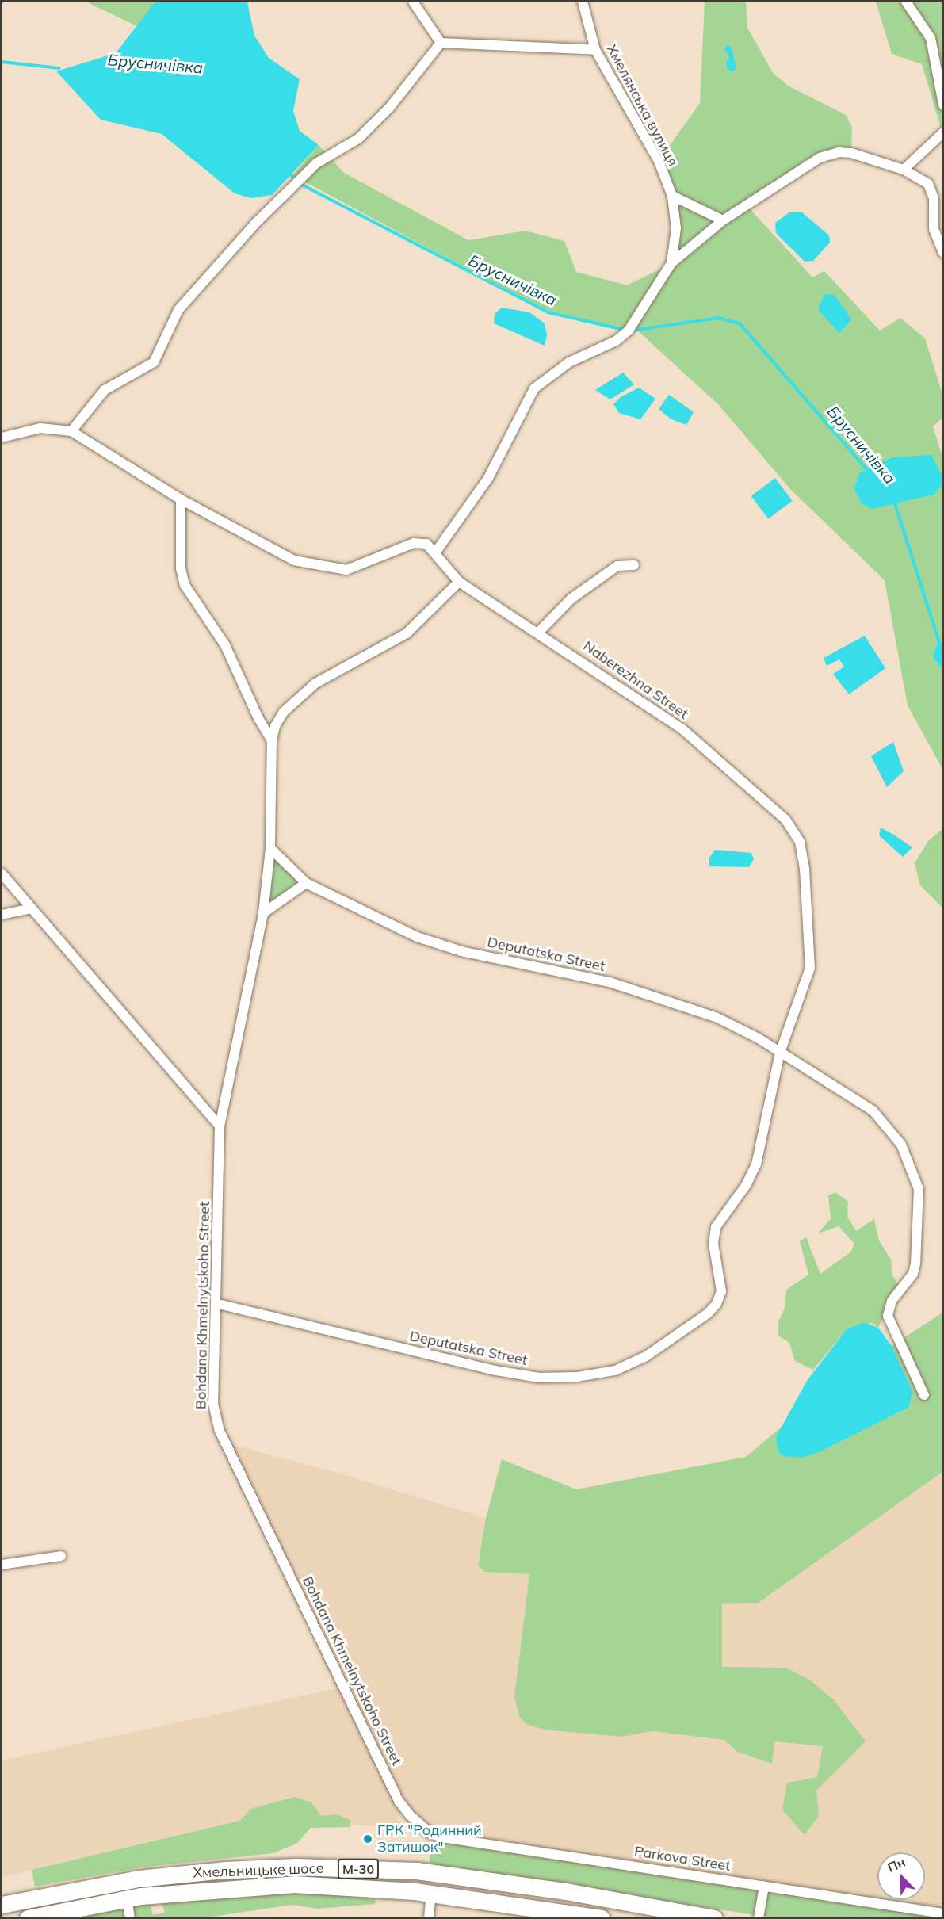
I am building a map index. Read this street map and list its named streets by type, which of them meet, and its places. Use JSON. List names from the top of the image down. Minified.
{"streets":{"highway":["М-30","Хмельницьке шосе"],"street":["Хмелянська вулиця","Naberezhna Street","Deputatska Street","Bohdana Khmelnytskoho Street","Parkova Street"]},"crossings":[["Naberezhna Street","Deputatska Street"],["Deputatska Street","Bohdana Khmelnytskoho Street"],["Bohdana Khmelnytskoho Street","Parkova Street"]],"water":["Брусничівка"],"places":["ГРК \"Родинний Затишок\""],"north":"top left"}
